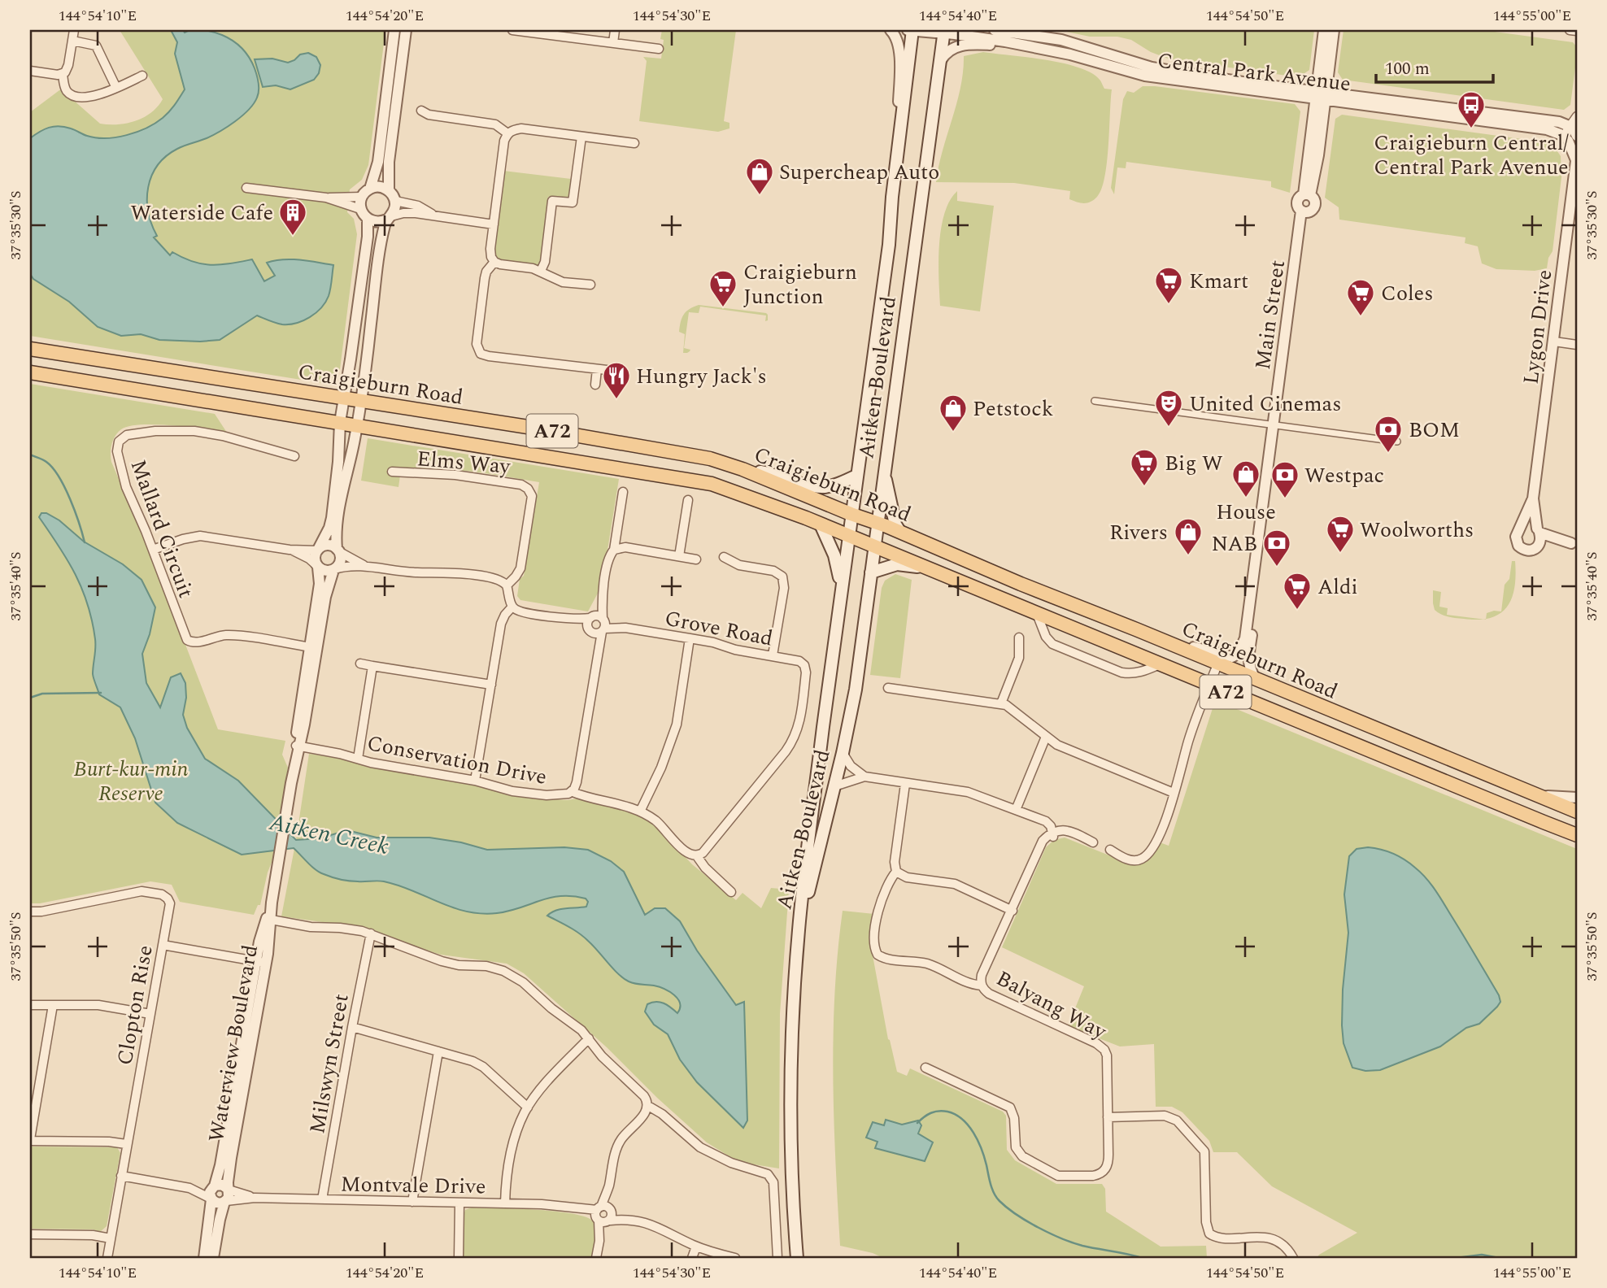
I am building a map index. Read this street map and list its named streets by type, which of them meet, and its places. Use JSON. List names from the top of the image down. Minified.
{"streets":{"main road":["Aitken Boulevard","Craigieburn Road","A72"],"street":["Central Park Avenue","Main Street","Lygon Drive","Elms Way","Mallard Circuit","Grove Road","Conservation Drive","Balyang Way","Clopton Rise","Waterview Boulevard","Milswyn Street","Montvale Drive"]},"crossings":[["Central Park Avenue","Aitken Boulevard"],["Main Street","Craigieburn Road"],["Aitken Boulevard","Craigieburn Road"],["Mallard Circuit","Waterview Boulevard"],["Grove Road","Conservation Drive"],["Conservation Drive","Waterview Boulevard"],["Waterview Boulevard","Montvale Drive"],["Milswyn Street","Montvale Drive"]],"water":["Aitken Creek"],"parks":["Burt-kur-min Reserve"],"places":{"bus stop":["Craigieburn Central/ Central Park Avenue"],"shop":["Supercheap Auto","Petstock","House","Rivers"],"building":["Waterside Cafe"],"supermarket":["Kmart","Craigieburn Junction","Coles","Big W","Woolworths","Aldi"],"restaurant":["Hungry Jack's"],"theatre":["United Cinemas"],"bank":["BOM","Westpac","NAB"]},"scale_bar":"100 m","coordinates":["144°54'10\"E","144°54'20\"E","144°54'30\"E","144°54'40\"E","144°54'50\"E","144°55'00\"E","37°35'30\"S","37°35'40\"S","37°35'50\"S"]}
